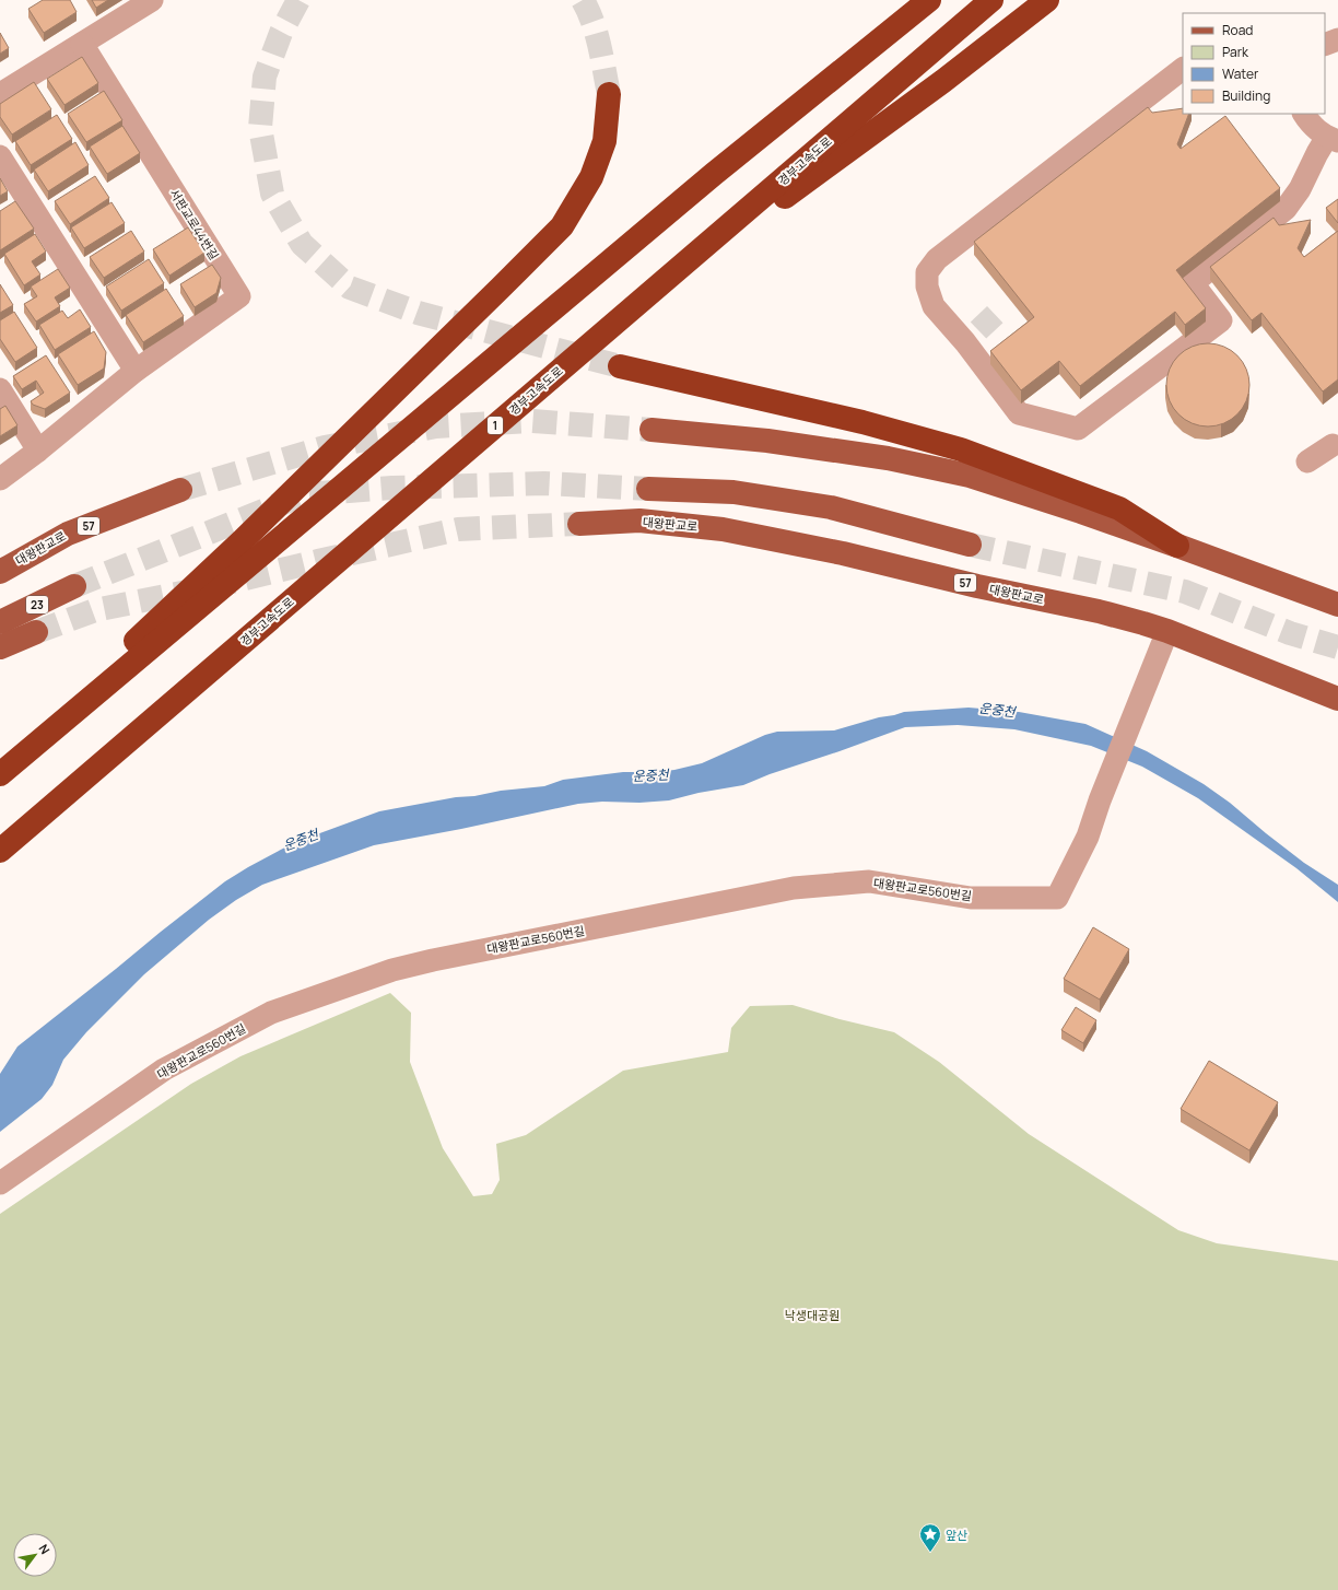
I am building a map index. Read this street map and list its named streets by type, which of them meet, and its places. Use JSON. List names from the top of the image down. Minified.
{"streets":{"highway":["경부고속도로","1"],"main road":["대왕판교로","57","23"],"street":["서판교로44번길","대왕판교로560번길"]},"crossings":[["대왕판교로","대왕판교로560번길"]],"water":["운중천"],"parks":["낙생대공원"],"places":{"place":["앞산"]},"legend":["Road","Park","Water","Building"],"north":"top right"}
